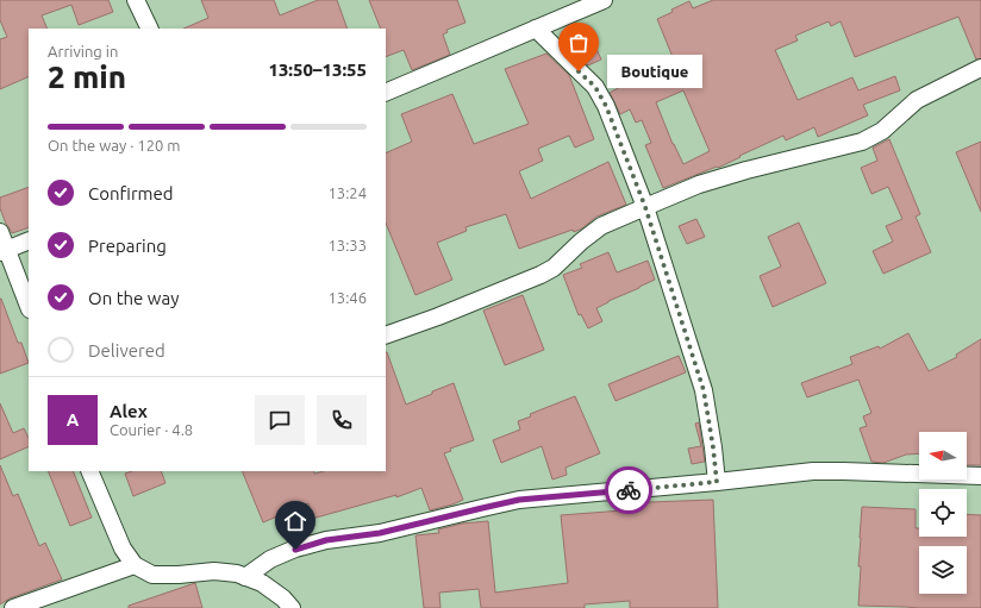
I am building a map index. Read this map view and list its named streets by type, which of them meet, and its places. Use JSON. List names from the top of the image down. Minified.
{"places":["Boutique"],"north":"left","page":{"heading":["2 min","Arriving in","13:50–13:55"],"panel":["Alex","Courier · 4.8"],"bubble":"Boutique","bar":"On the way · 120 m","list":[["Confirmed","13:24"],["Preparing","13:33"],["On the way","13:46"],"Delivered"],"round":"A"}}
